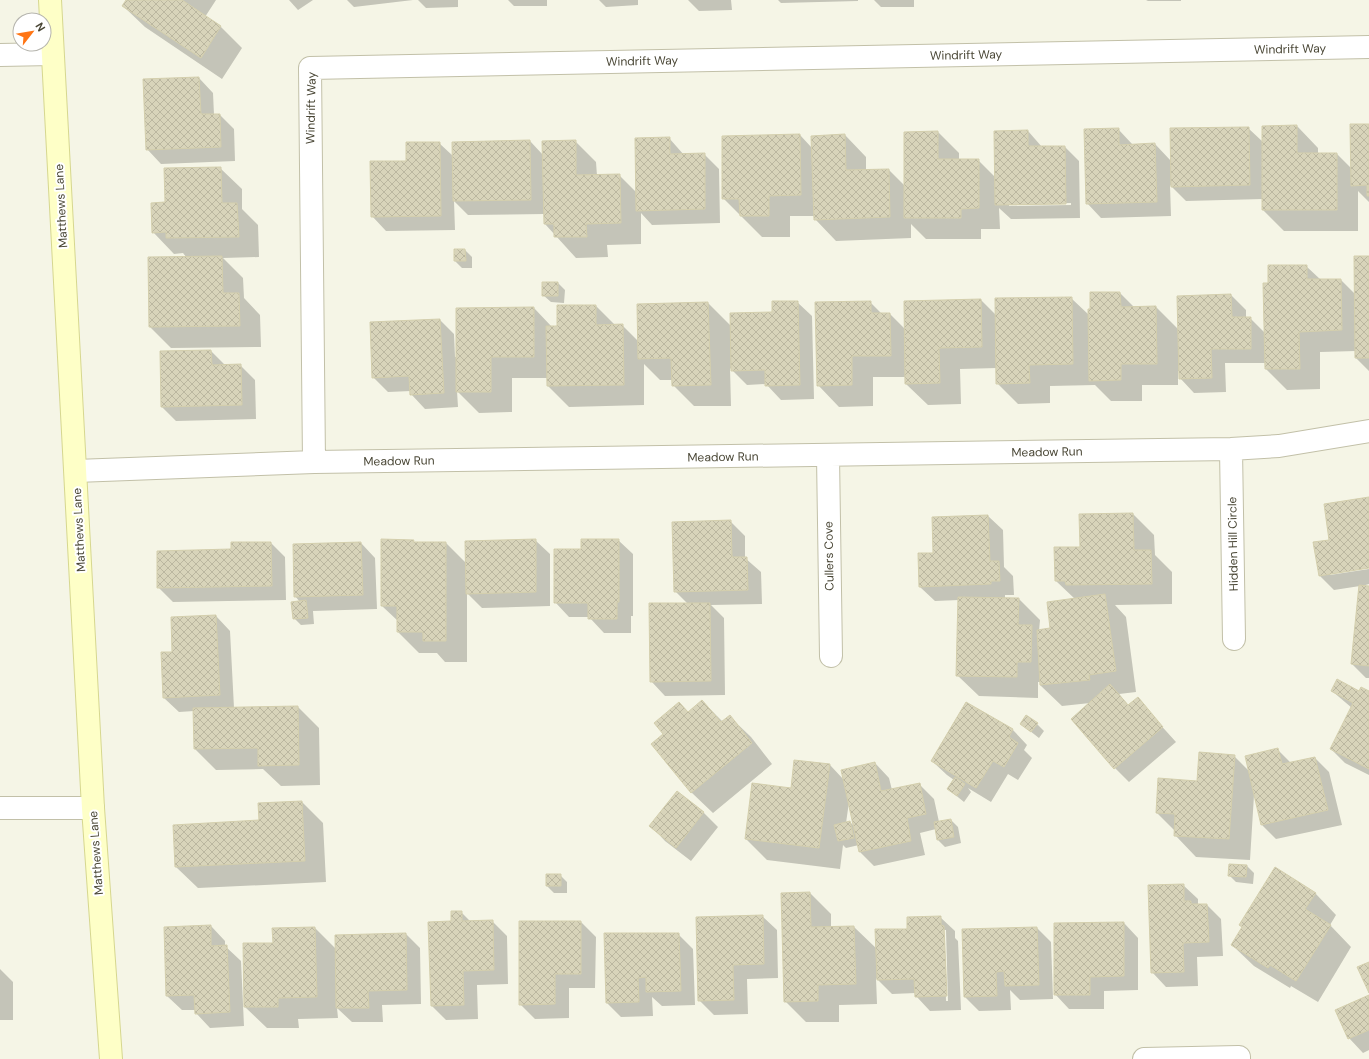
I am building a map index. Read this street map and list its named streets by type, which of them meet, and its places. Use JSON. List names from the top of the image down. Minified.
{"streets":{"street":["Windrift Way","Matthews Lane","Meadow Run","Hidden Hill Circle","Cullers Cove"]},"crossings":[["Windrift Way","Meadow Run"],["Matthews Lane","Meadow Run"],["Meadow Run","Hidden Hill Circle"],["Meadow Run","Cullers Cove"]],"north":"top right"}
